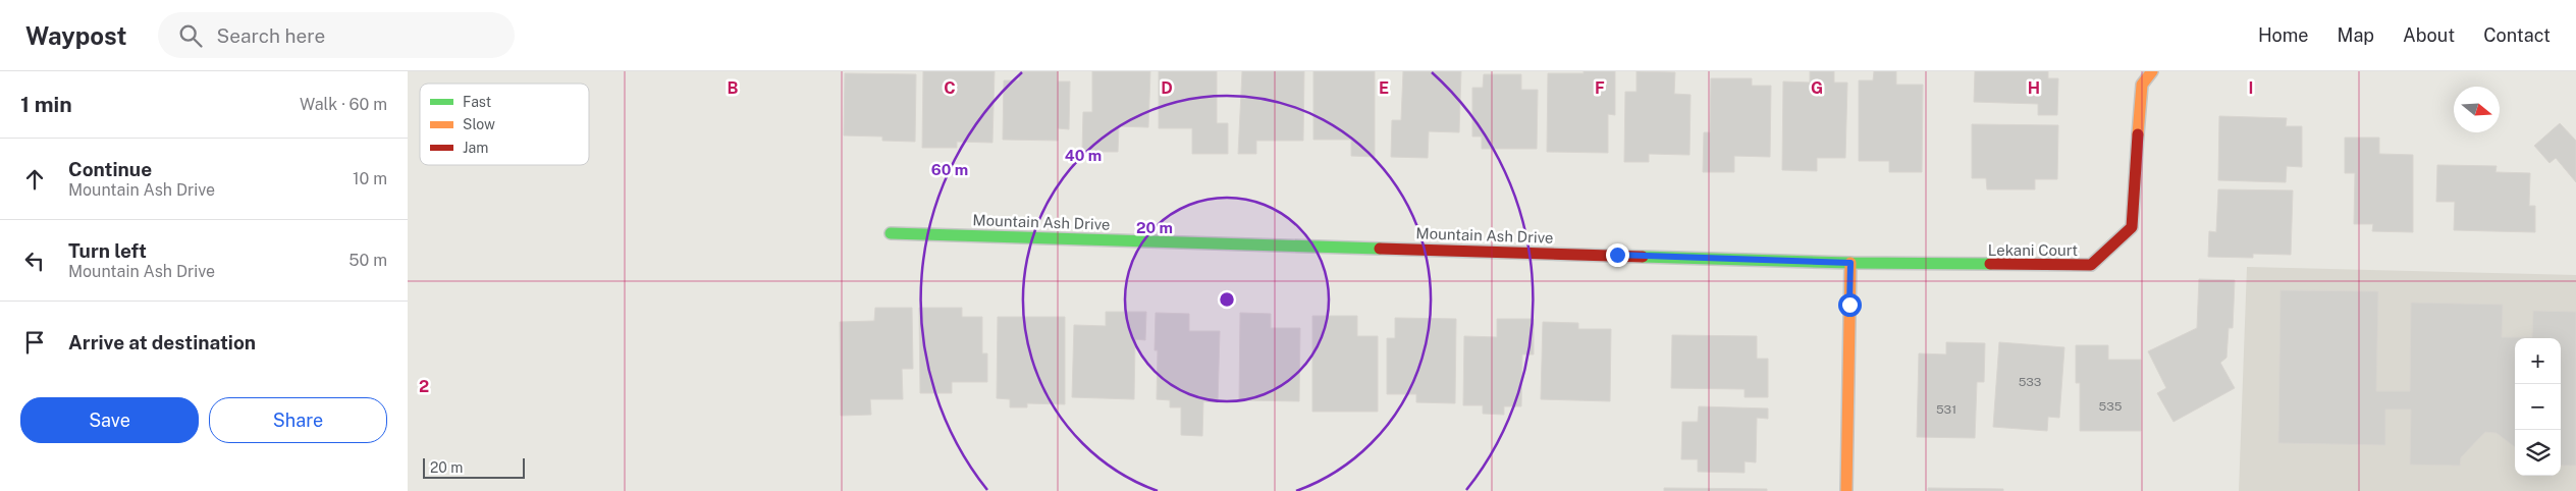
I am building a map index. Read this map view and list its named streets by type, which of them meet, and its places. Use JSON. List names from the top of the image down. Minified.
{"streets":{"street":["Mountain Ash Drive","Lekani Court"]},"crossings":[["Mountain Ash Drive","Lekani Court"]],"house_numbers":["533","535","531"],"legend":["Fast","Slow","Jam"],"scale_bar":"20 m","north":"right","page":{"header":"Waypost","search":"Search here","nav":["Home","Map","About","Contact"],"heading":["1 min","Walk · 60 m"],"list":[["Continue","Mountain Ash Drive","10 m"],["Turn left","Mountain Ash Drive","50 m"],"Arrive at destination"],"map_buttons":["+","−"],"buttons":["Save","Share"],"scale":"20 m"},"grid":{"columns":["B","C","D","E","F","G","H","I"],"rows":["2"]},"rings":["40 m","60 m","20 m"]}
